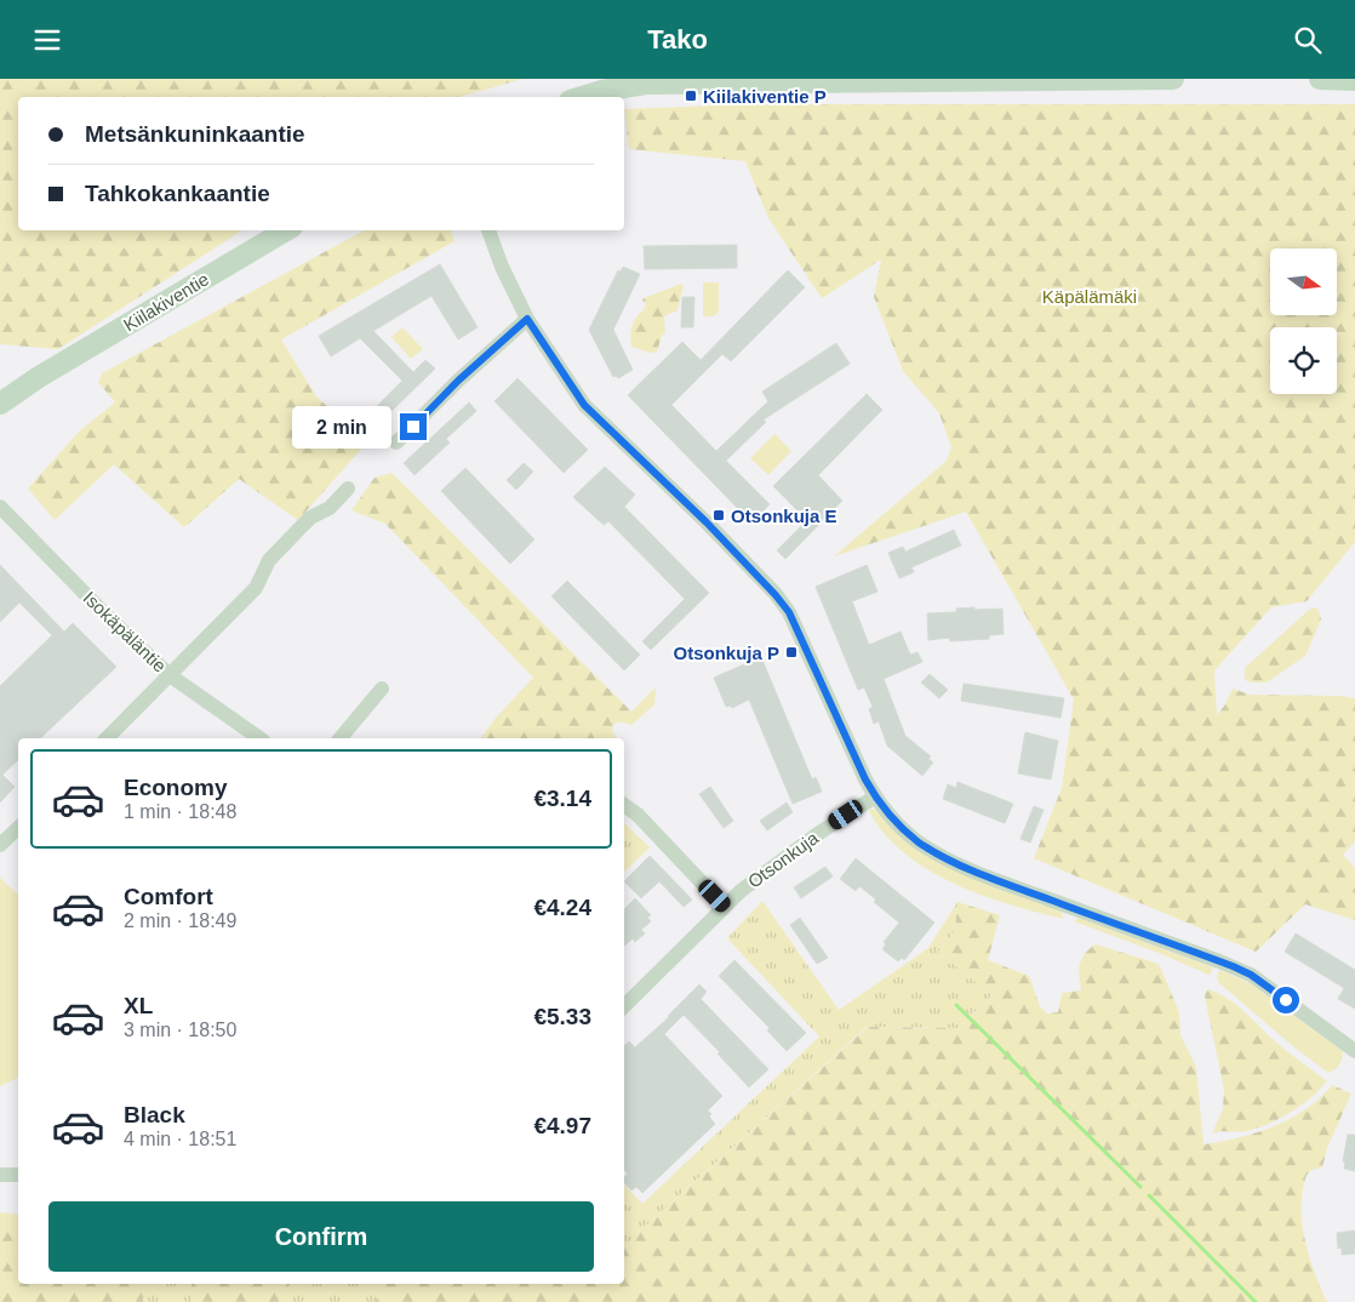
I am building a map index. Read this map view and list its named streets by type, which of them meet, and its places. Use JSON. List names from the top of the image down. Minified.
{"streets":{"street":["Kiilakiventie","Isokäpäläntie","Otsonkuja"]},"parks":["Käpälämäki"],"places":{"transit":["Kiilakiventie P","Otsonkuja E","Otsonkuja P"]},"north":"right","page":{"header":"Tako","banner":["Metsänkuninkaantie","Tahkokankaantie"],"bubble":"2 min","list":[{"name":"Economy","note":"1 min · 18:48","value":"€3.14"},{"name":"Comfort","note":"2 min · 18:49","value":"€4.24"},{"name":"XL","note":"3 min · 18:50","value":"€5.33"},{"name":"Black","note":"4 min · 18:51","value":"€4.97"}],"buttons":"Confirm"}}
